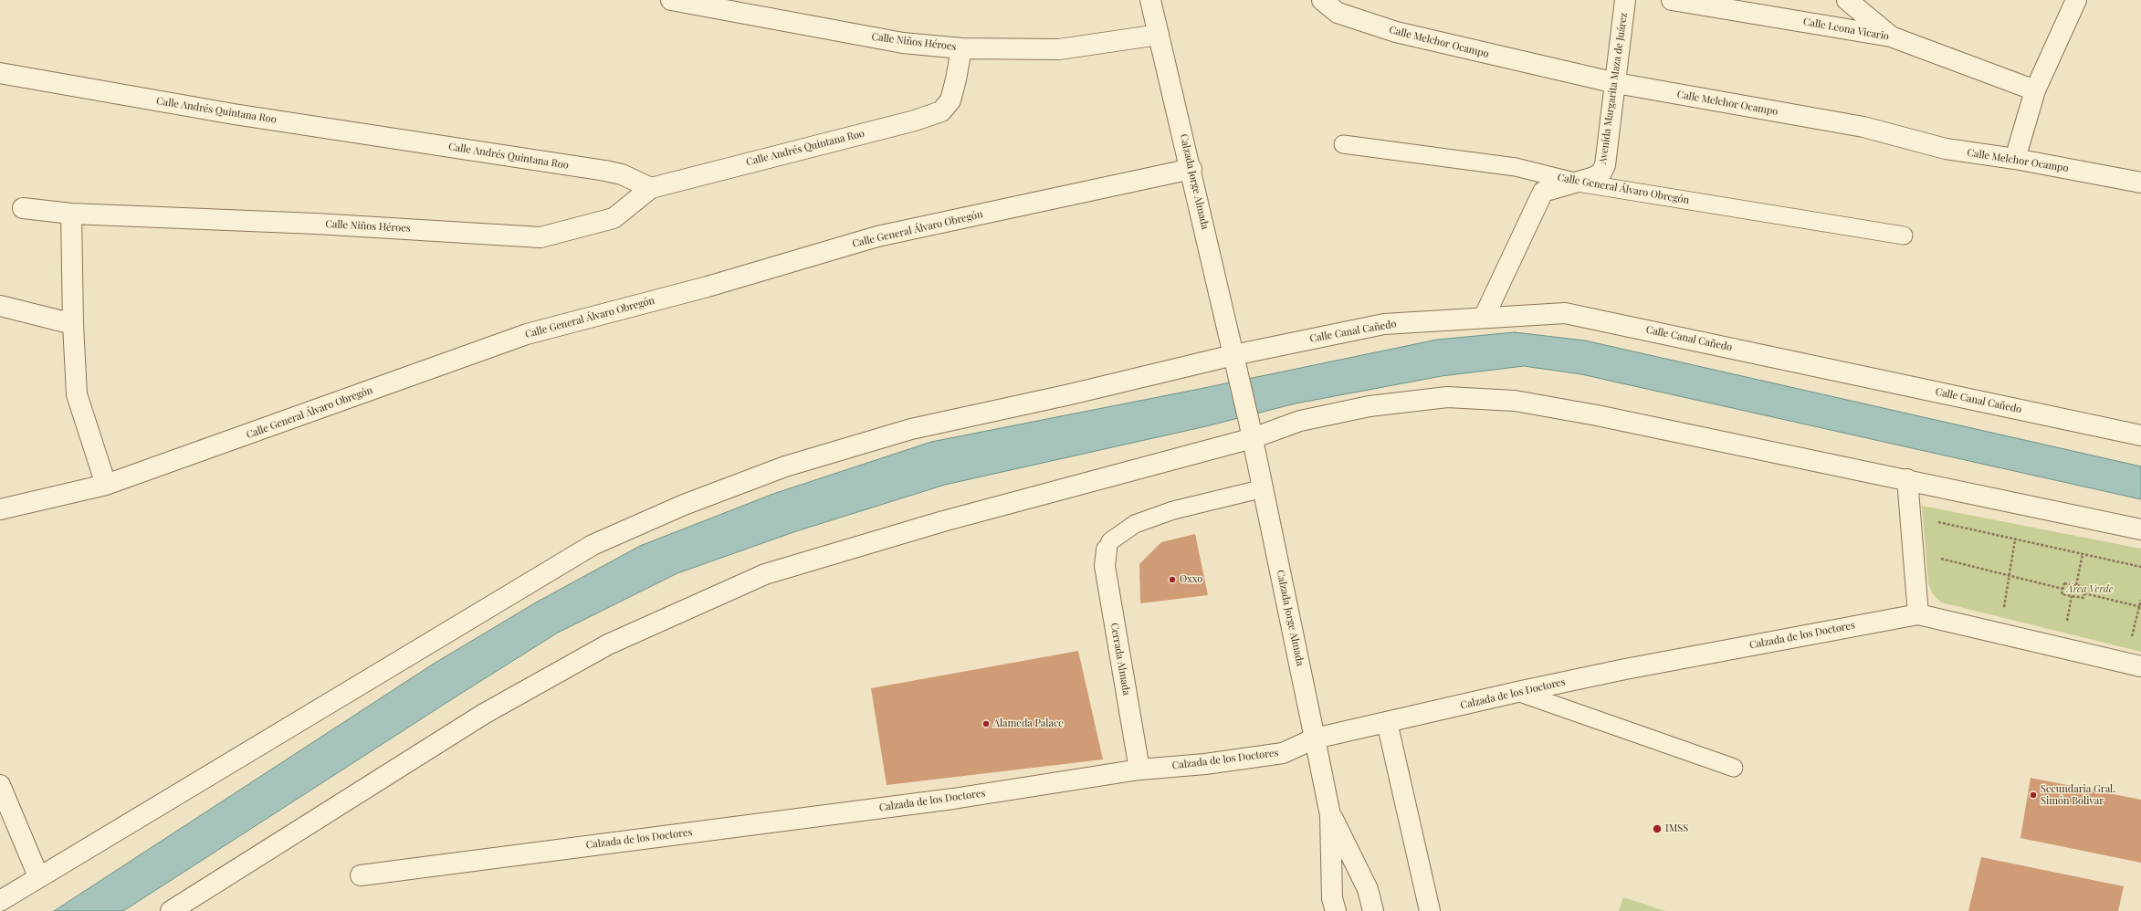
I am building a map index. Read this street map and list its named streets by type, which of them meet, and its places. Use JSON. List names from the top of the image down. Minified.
{"streets":{"street":["Calle Leona Vicario","Calle Niños Héroes","Calle Melchor Ocampo","Avenida Margarita Maza de Juárez","Calle Andrés Quintana Roo","Calzada Jorge Almada","Calle General Álvaro Obregón","Calle Canal Cañedo","Calzada de los Doctores","Cerrada Almada"]},"crossings":[["Calle Niños Héroes","Calle Andrés Quintana Roo"],["Calle Niños Héroes","Calzada Jorge Almada"],["Calle Melchor Ocampo","Avenida Margarita Maza de Juárez"],["Avenida Margarita Maza de Juárez","Calle General Álvaro Obregón"],["Avenida Margarita Maza de Juárez","Calle Canal Cañedo"],["Calzada Jorge Almada","Calle General Álvaro Obregón"],["Calzada Jorge Almada","Calle Canal Cañedo"],["Calzada Jorge Almada","Calzada de los Doctores"],["Calzada de los Doctores","Cerrada Almada"]],"parks":["Área Verde"],"places":["Oxxo","Alameda Palace","Secundaria Gral. Simón Bolivar","IMSS"]}
